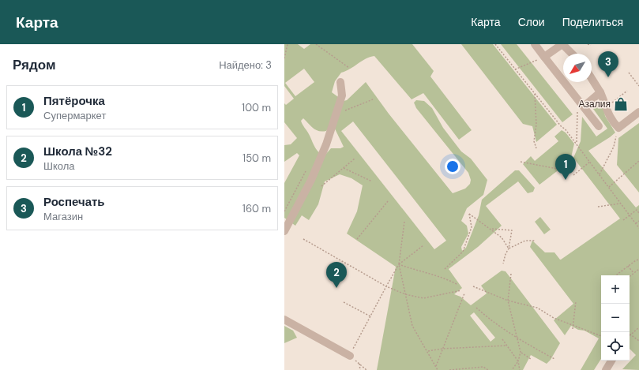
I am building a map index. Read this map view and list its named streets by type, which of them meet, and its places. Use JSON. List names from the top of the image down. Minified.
{"places":{"shop":["Азалия"]},"north":"bottom left","page":{"header":"Карта","nav":["Карта","Слои","Поделиться"],"heading":["Рядом","Найдено: 3"],"pins":["3","1","2"],"list":[{"mark":"1","name":"Пятёрочка","note":"Супермаркет","value":"100 m"},{"mark":"2","name":"Школа №32","note":"Школа","value":"150 m"},{"mark":"3","name":"Роспечать","note":"Магазин","value":"160 m"}],"map_buttons":["+","−"]}}
